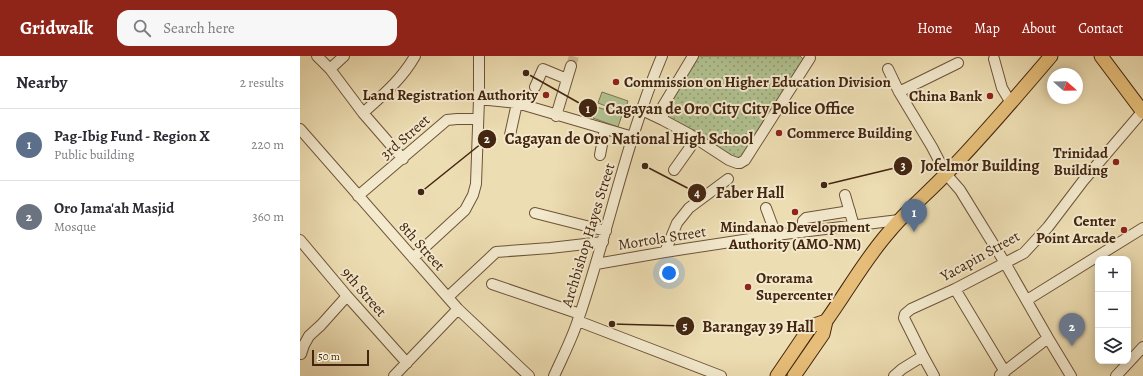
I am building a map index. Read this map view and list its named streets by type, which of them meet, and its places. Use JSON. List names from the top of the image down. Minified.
{"streets":{"street":["3rd Street","Archbishop Hayes Street","Mortola Street","8th Street","Yacapin Street","9th Street"]},"crossings":[["3rd Street","8th Street"],["Archbishop Hayes Street","Mortola Street"]],"places":["Cagayan de Oro City City Police Office","Commission on Higher Education Division","Land Registration Authority","China Bank","Commerce Building","Trinidad Building","Faber Hall","Jofelmor Building","Cagayan de Oro National High School","Mindanao Development Authority (AMO-NM)","Center Point Arcade","Ororama Supercenter","Barangay 39 Hall"],"scale_bar":"50 m","north":"right","page":{"header":"Gridwalk","search":"Search here","nav":["Home","Map","About","Contact"],"heading":["Nearby","2 results"],"list":[{"mark":"1","name":"Pag-Ibig Fund - Region X","note":"Public building","value":"220 m"},{"mark":"2","name":"Oro Jama'ah Masjid","note":"Mosque","value":"360 m"}],"pins":["1","2"],"map_buttons":["+","−"],"scale":"50 m"}}
